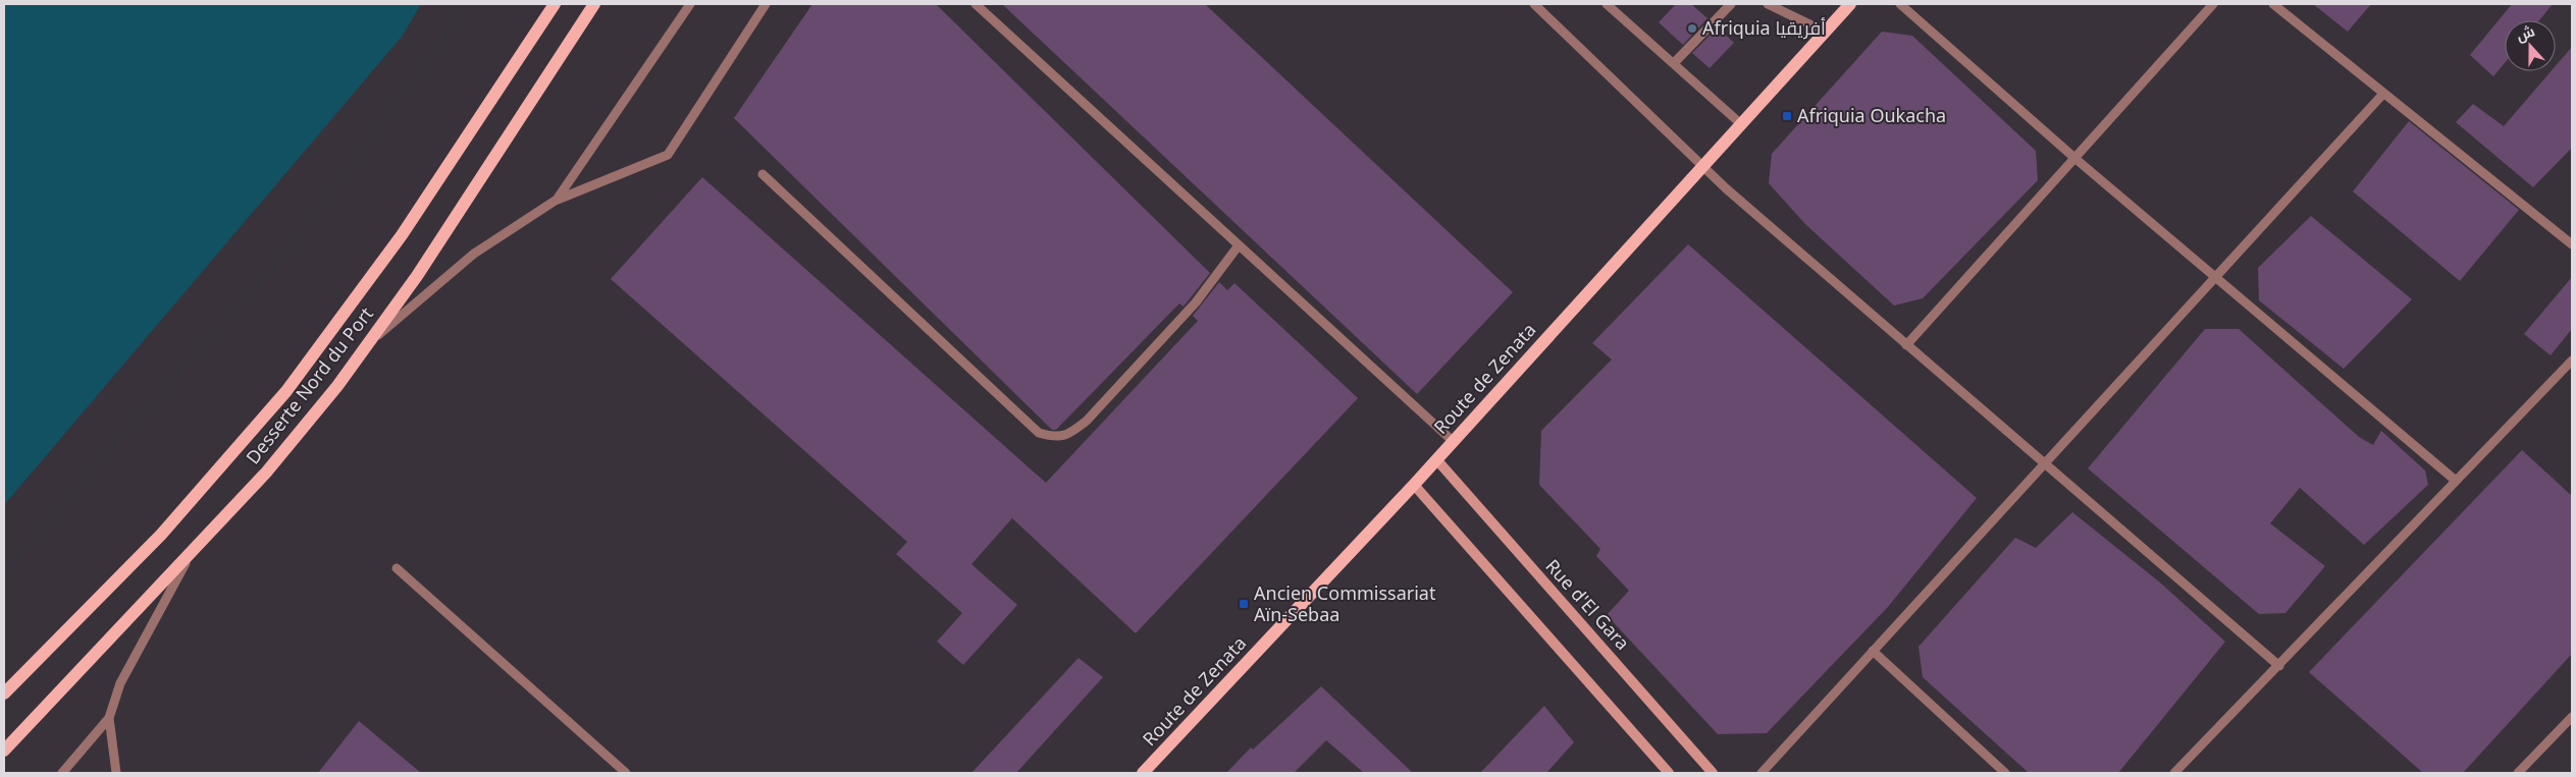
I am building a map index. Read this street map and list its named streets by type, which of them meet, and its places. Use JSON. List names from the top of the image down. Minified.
{"streets":{"main road":["Route de Zenata","Desserte Nord du Port"],"street":["Rue d'El Gara"]},"crossings":[["Route de Zenata","Rue d'El Gara"]],"places":{"other":["Afriquia أفريقيا"],"transit":["Afriquia Oukacha","Ancien Commissariat Aïn-Sebaa"]},"north":"top"}
